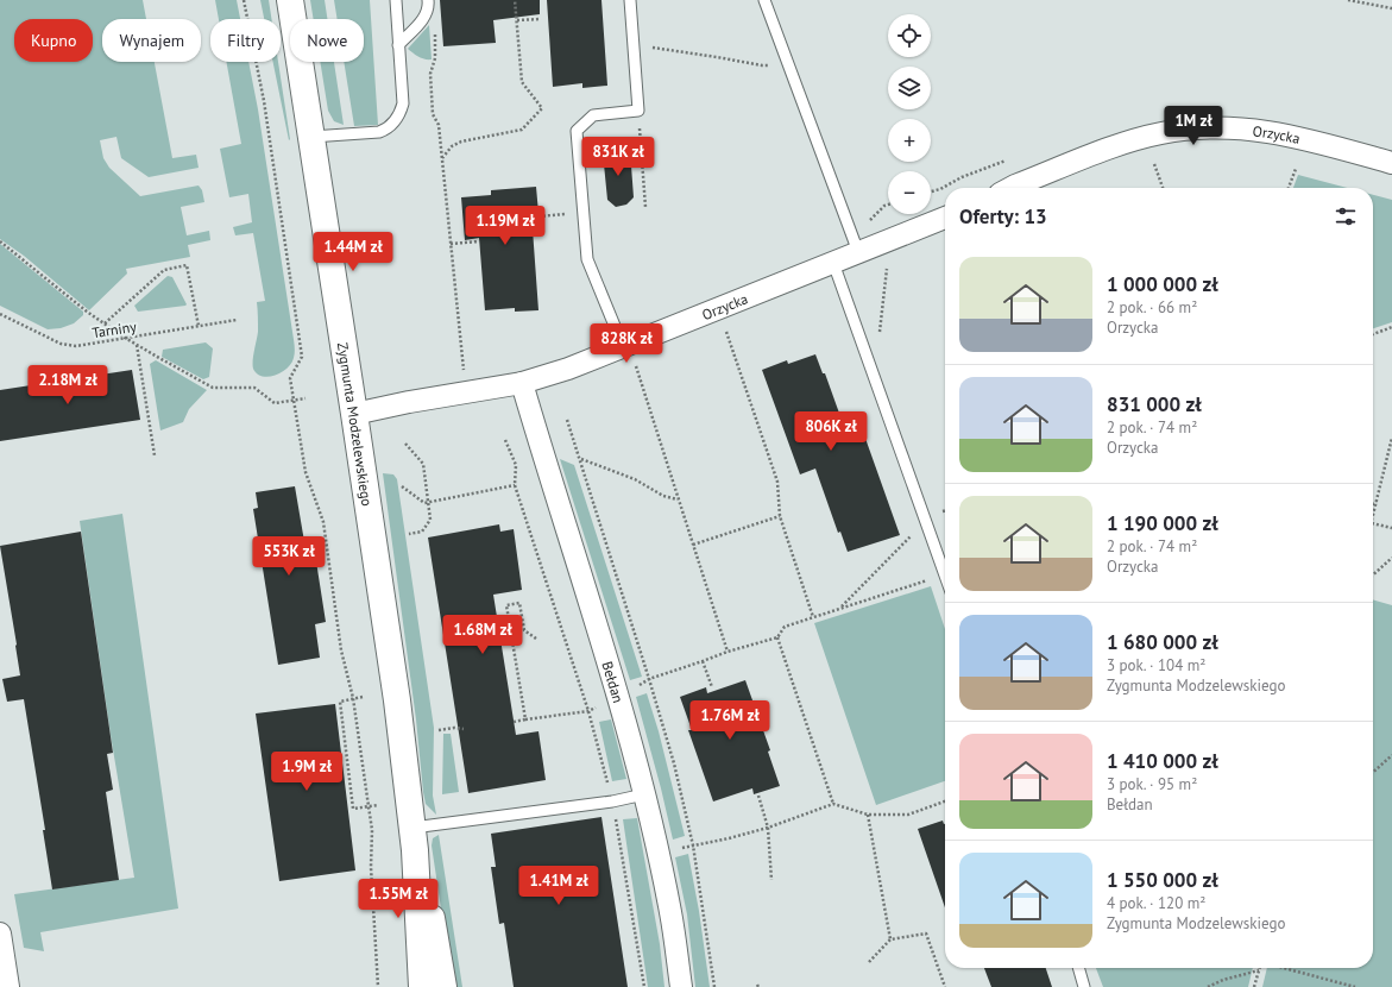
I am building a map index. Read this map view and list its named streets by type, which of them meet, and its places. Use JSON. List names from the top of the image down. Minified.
{"streets":{"street":["Orzycka","Zygmunta Modzelewskiego","Bełdan"],"path":["Tarniny"]},"crossings":[["Orzycka","Zygmunta Modzelewskiego"],["Orzycka","Bełdan"]],"page":{"map_buttons":["+","−"],"chip":["Kupno","Wynajem","Filtry","Nowe"],"price":["1M zł","831K zł","1.19M zł","1.44M zł","828K zł","2.18M zł","806K zł","553K zł","1.68M zł","1.76M zł","1.9M zł","1.41M zł","1.55M zł"],"heading":"Oferty: 13","list":[{"name":"1 000 000 zł","note":"2 pok. · 66 m² · Orzycka"},{"name":"831 000 zł","note":"2 pok. · 74 m² · Orzycka"},{"name":"1 190 000 zł","note":"2 pok. · 74 m² · Orzycka"},{"name":"1 680 000 zł","note":"3 pok. · 104 m² · Zygmunta Modzelewskiego"},{"name":"1 410 000 zł","note":"3 pok. · 95 m² · Bełdan"},{"name":"1 550 000 zł","note":"4 pok. · 120 m² · Zygmunta Modzelewskiego"}]}}
